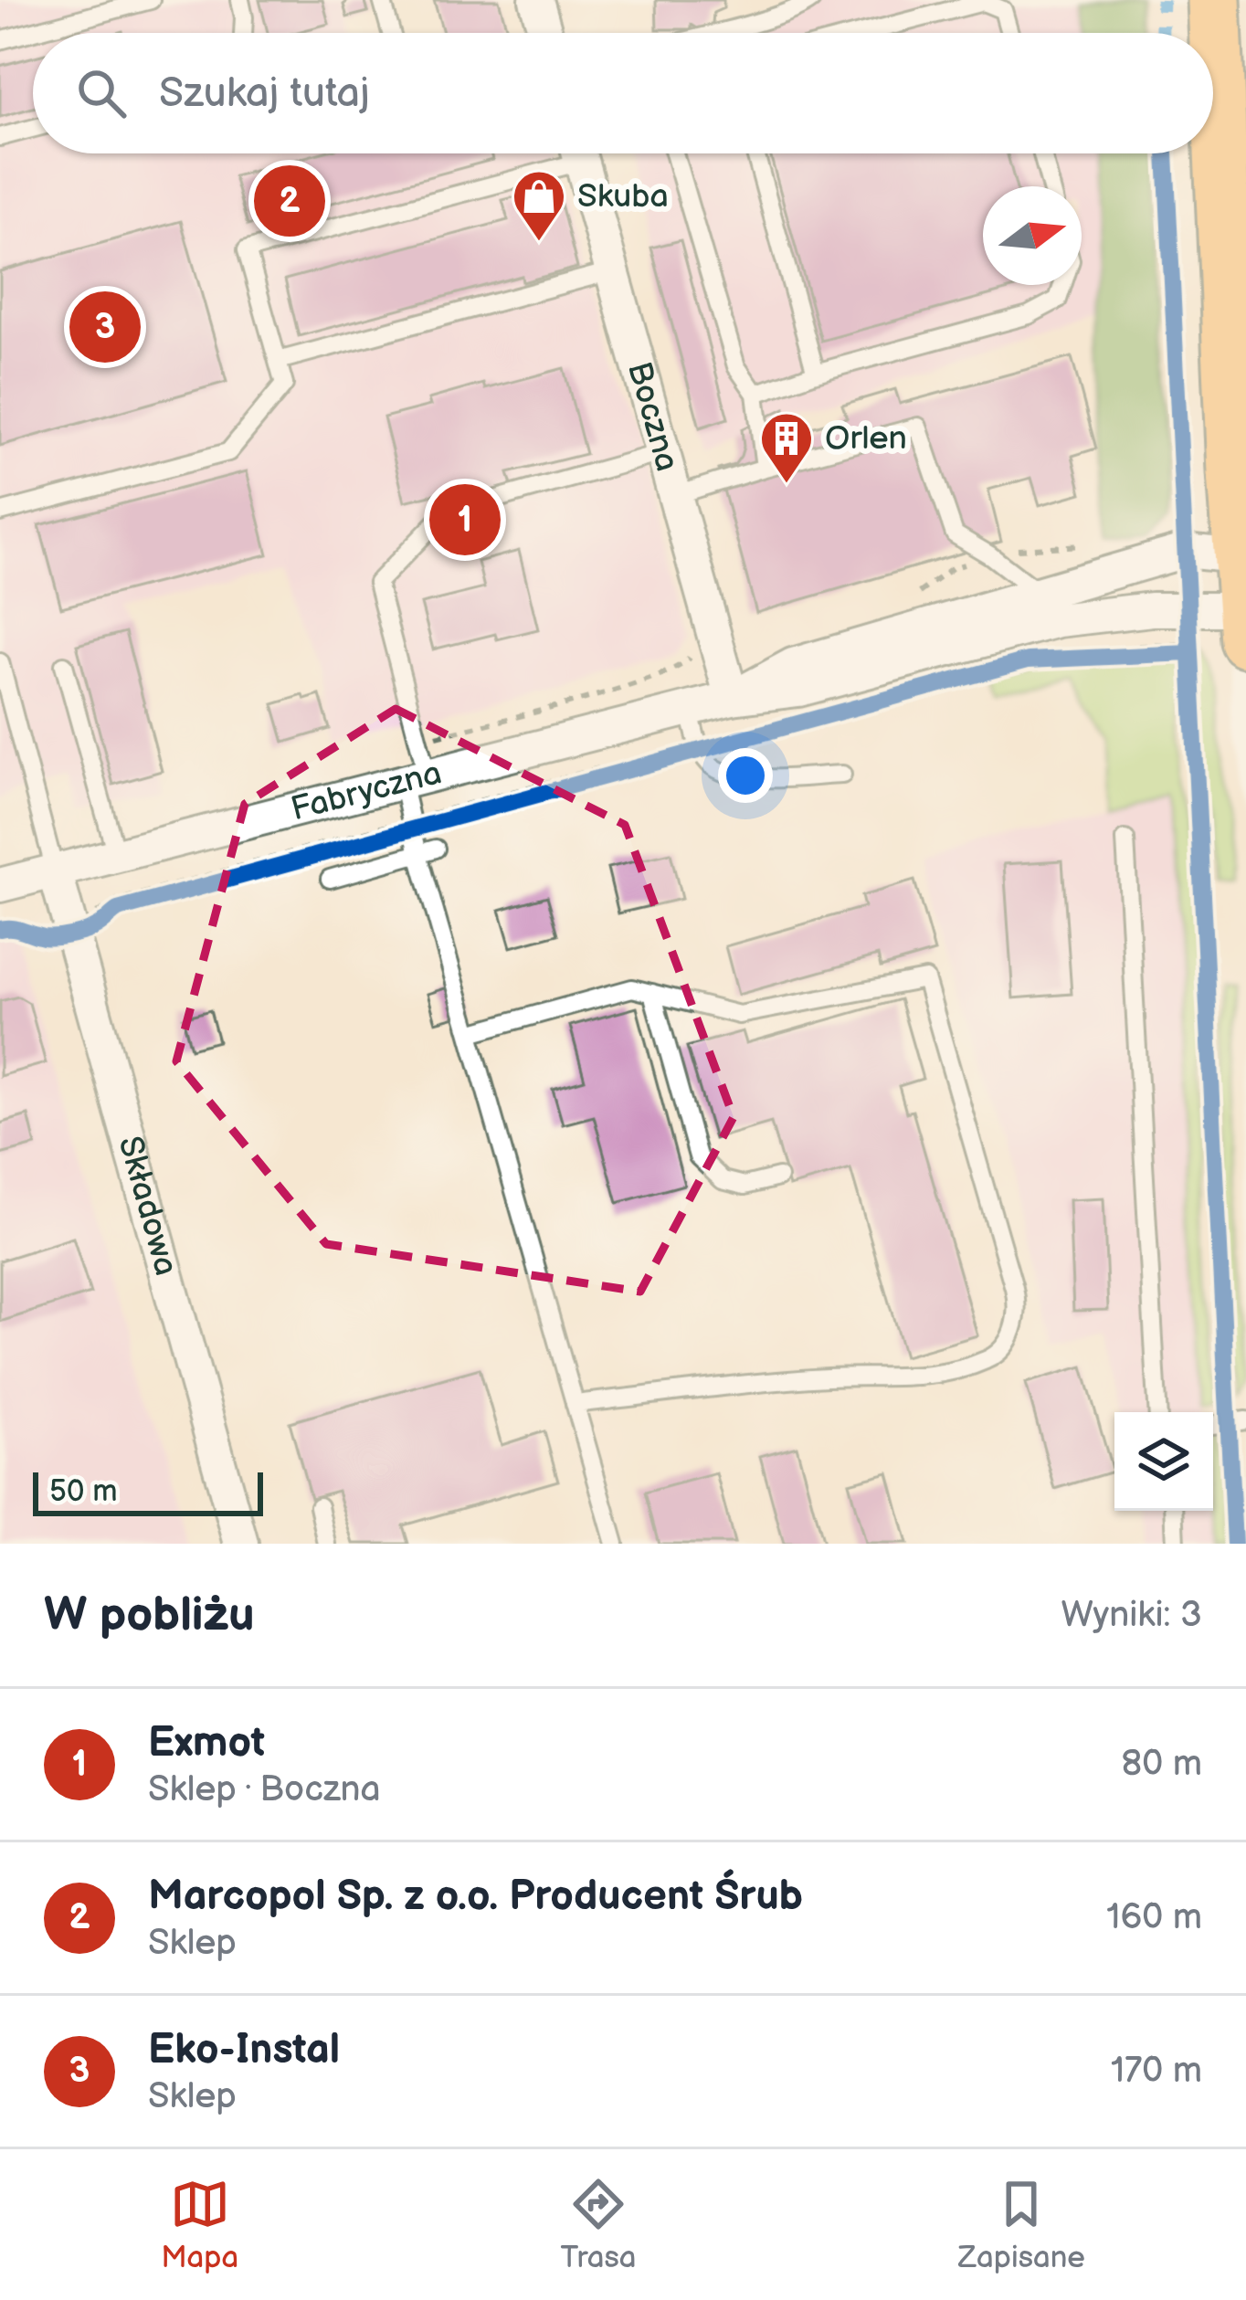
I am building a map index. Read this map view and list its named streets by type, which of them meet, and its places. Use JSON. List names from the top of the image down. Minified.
{"streets":{"street":["Boczna","Fabryczna","Składowa"]},"crossings":[["Boczna","Fabryczna"],["Fabryczna","Składowa"]],"places":{"shop":["Skuba"],"building":["Orlen"]},"scale_bar":"50 m","north":"right","page":{"search":"Szukaj tutaj","pins":["2","3","1"],"scale":"50 m","heading":["W pobliżu","Wyniki: 3"],"list":[{"mark":"1","name":"Exmot","note":"Sklep · Boczna","value":"80 m"},{"mark":"2","name":"Marcopol Sp. z o.o. Producent Śrub","note":"Sklep","value":"160 m"},{"mark":"3","name":"Eko-Instal","note":"Sklep","value":"170 m"}],"nav":["Mapa","Trasa","Zapisane"]}}
